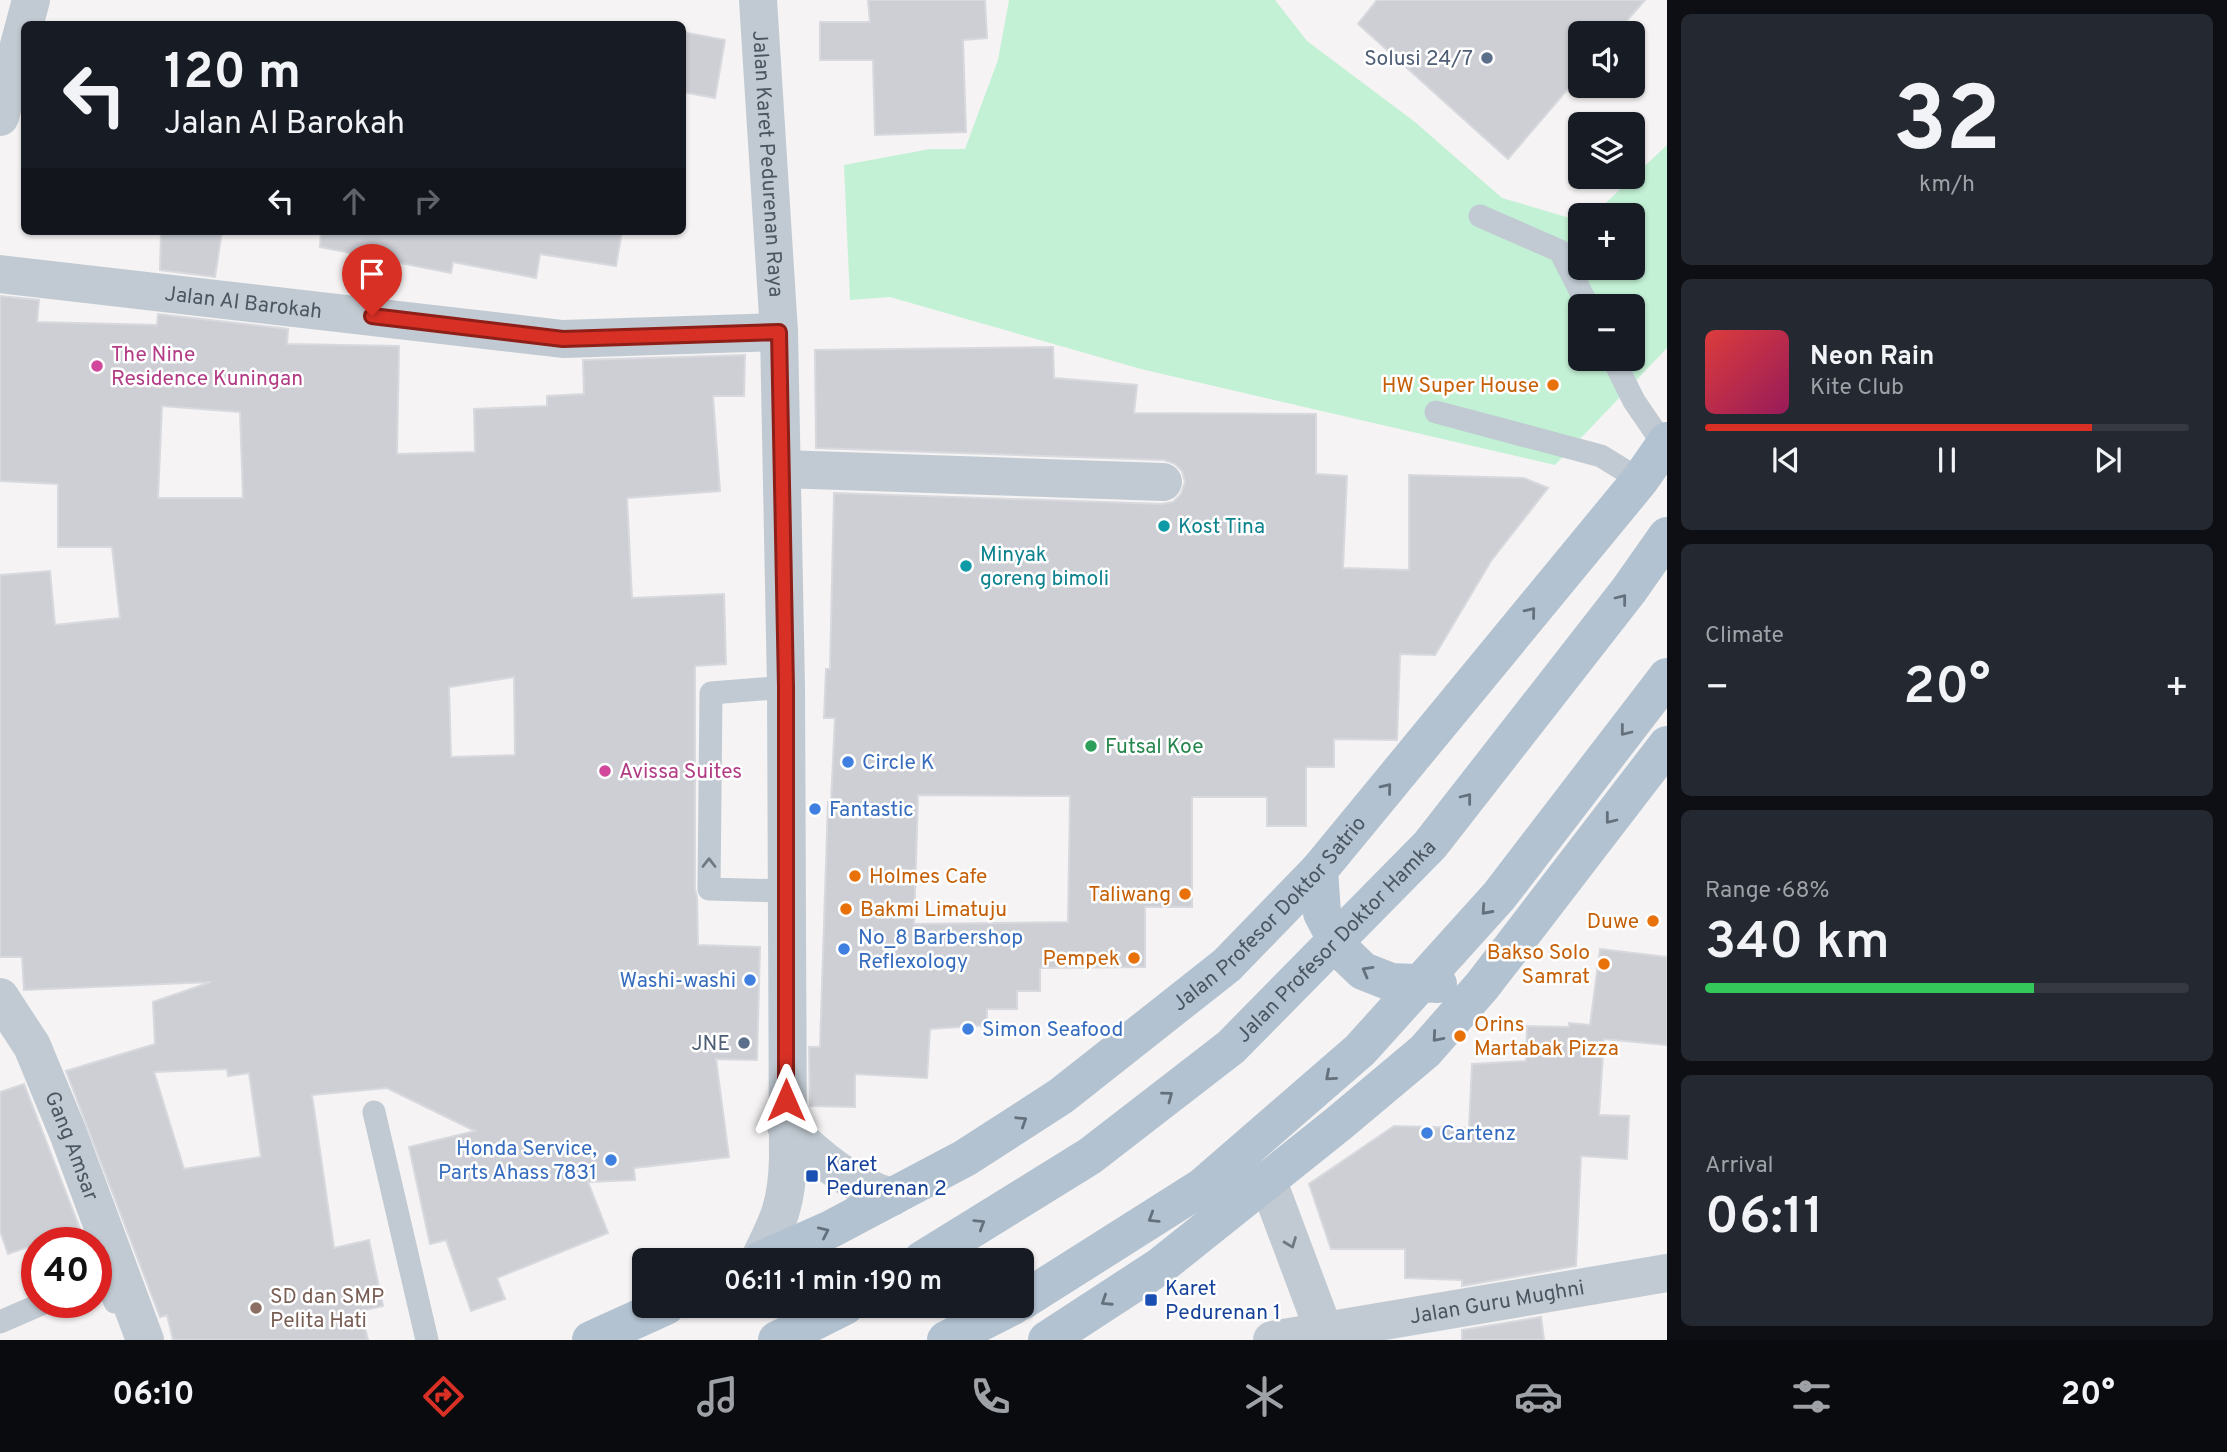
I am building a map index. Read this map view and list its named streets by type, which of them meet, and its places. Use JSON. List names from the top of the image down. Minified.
{"streets":{"main road":["Jalan Profesor Doktor Satrio","Jalan Profesor Doktor Hamka"],"street":["Jalan Karet Pedurenan Raya","Jalan Al Barokah","Gang Amsar","Jalan Guru Mughni"]},"crossings":[["Jalan Karet Pedurenan Raya","Jalan Al Barokah"]],"places":{"other":["Solusi 24/7","The Nine Residence Kuningan","HW Super House","Kost Tina","Minyak goreng bimoli","Futsal Koe","Circle K","Avissa Suites","Fantastic","Holmes Cafe","Taliwang","Bakmi Limatuju","Duwe","No_8 Barbershop Reflexology","Pempek","Bakso Solo Samrat","Washi-washi","Simon Seafood","Orins Martabak Pizza","JNE","Cartenz","Honda Service, Parts Ahass 7831","SD dan SMP Pelita Hati"],"transit":["Karet Pedurenan 2","Karet Pedurenan 1"]},"page":{"tile":[["32","km/h"],"Climate",["Range · 68%","340 km"],["Arrival","06:11"]],"map_buttons":["+","−"],"turn":["120 m","Jalan Al Barokah"],"song":["Neon Rain","Kite Club"],"heat":["−","20°","+"],"limit":"40","trip":"06:11 · 1 min · 190 m","tabs":["06:10","20°"]}}
